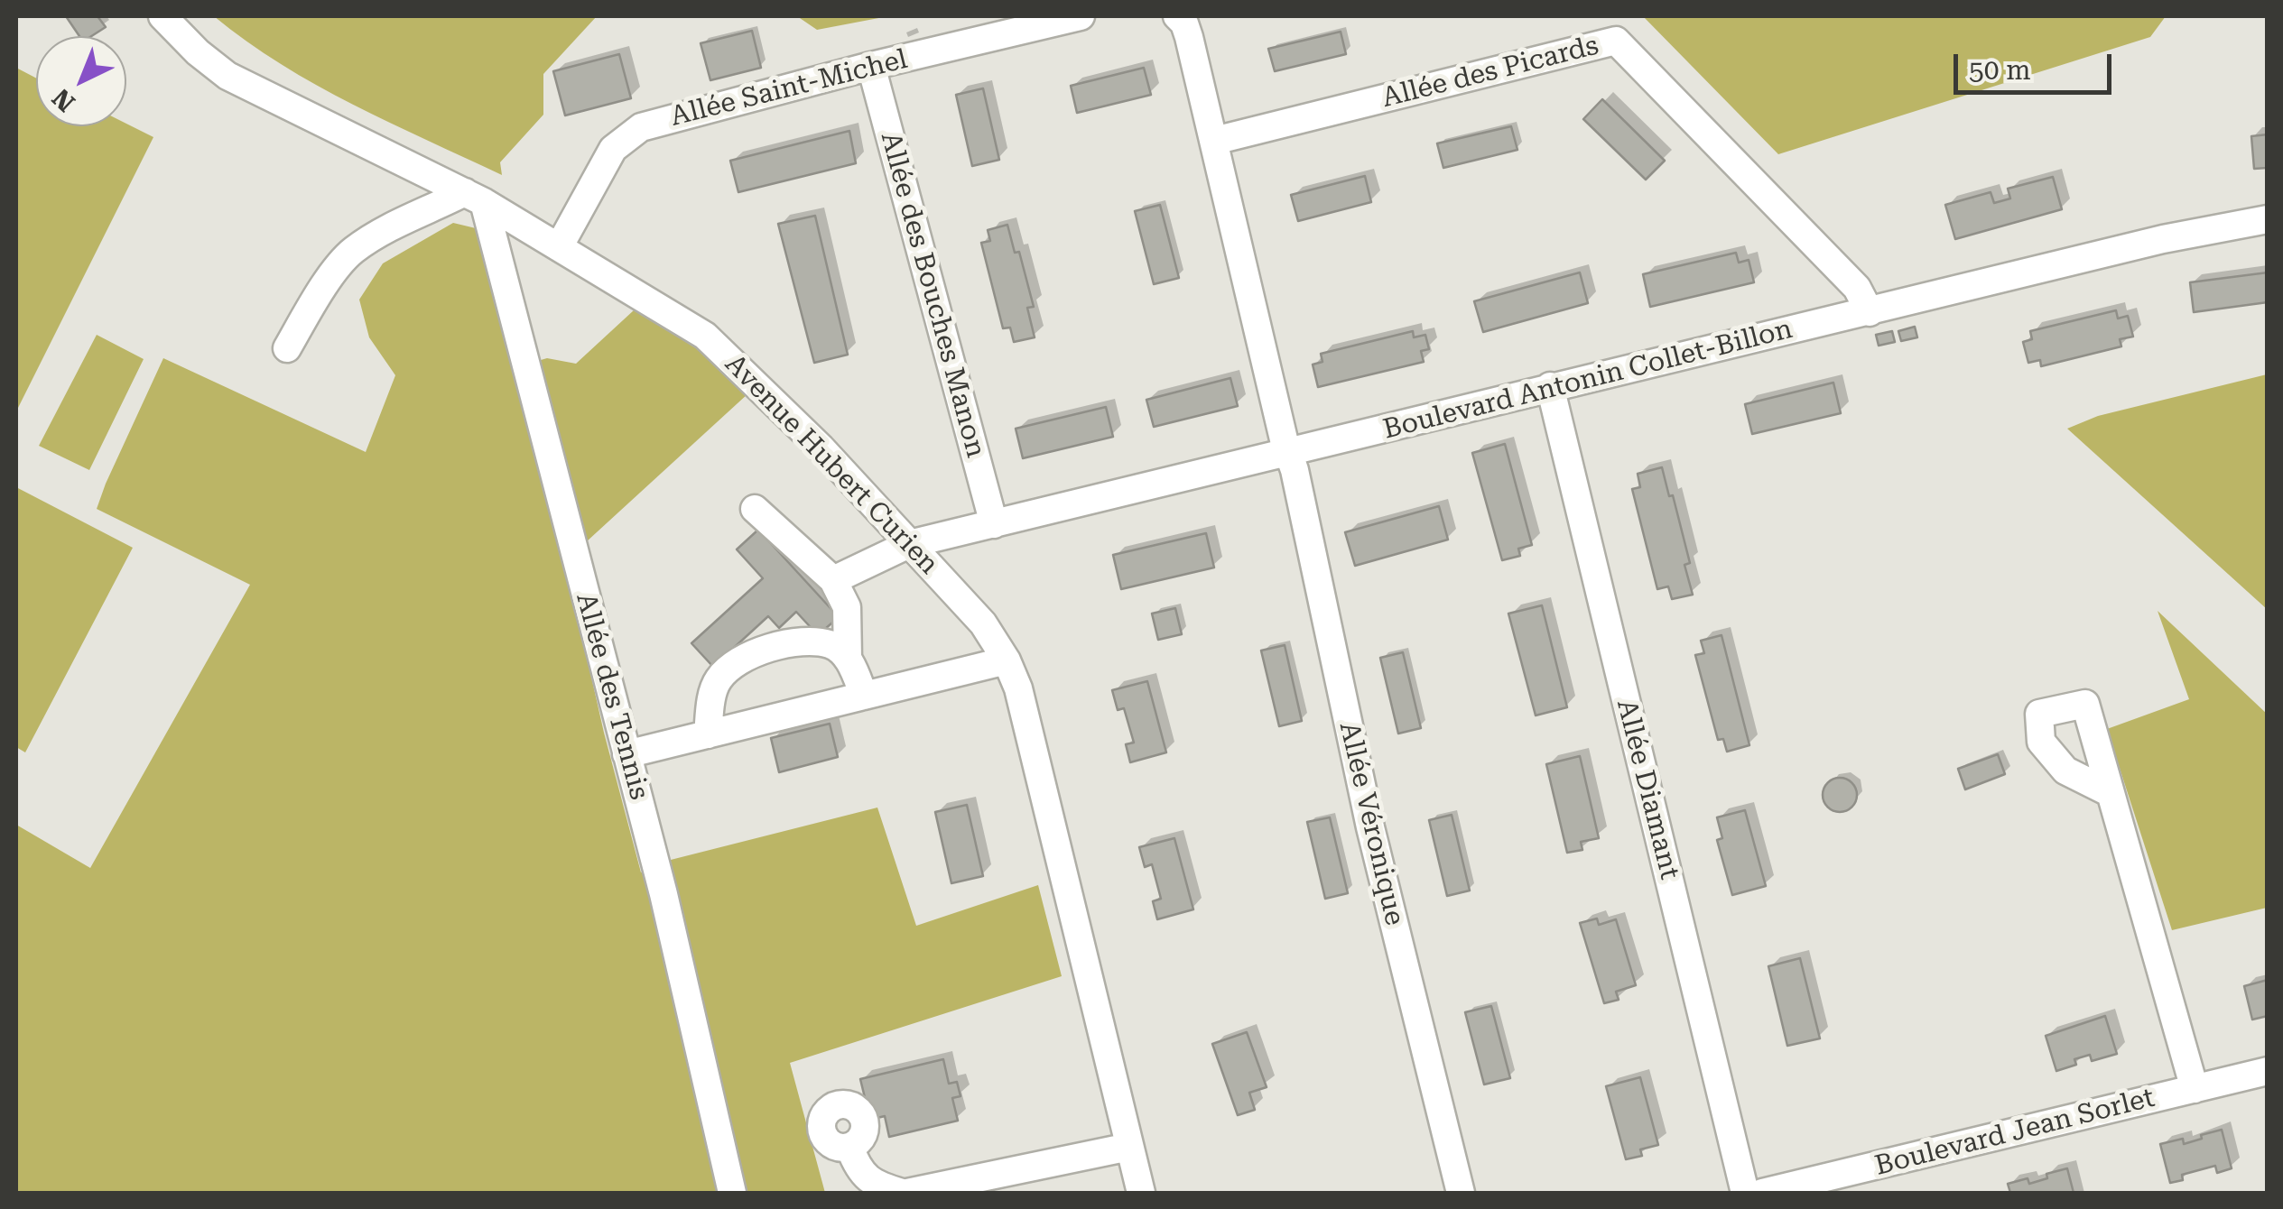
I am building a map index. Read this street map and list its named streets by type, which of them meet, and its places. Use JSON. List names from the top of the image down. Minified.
{"streets":{"street":["Allée des Picards","Allée Saint-Michel","Allée des Bouches Manon","Boulevard Antonin Collet-Billon","Avenue Hubert Curien","Allée des Tennis","Allée Diamant","Allée Véronique","Boulevard Jean Sorlet"]},"crossings":[["Allée des Picards","Boulevard Antonin Collet-Billon"],["Allée Saint-Michel","Allée des Bouches Manon"],["Allée Saint-Michel","Avenue Hubert Curien"],["Allée des Bouches Manon","Boulevard Antonin Collet-Billon"],["Boulevard Antonin Collet-Billon","Avenue Hubert Curien"],["Boulevard Antonin Collet-Billon","Allée Diamant"],["Boulevard Antonin Collet-Billon","Allée Véronique"],["Avenue Hubert Curien","Allée des Tennis"]],"scale_bar":"50 m","north":"bottom left"}
